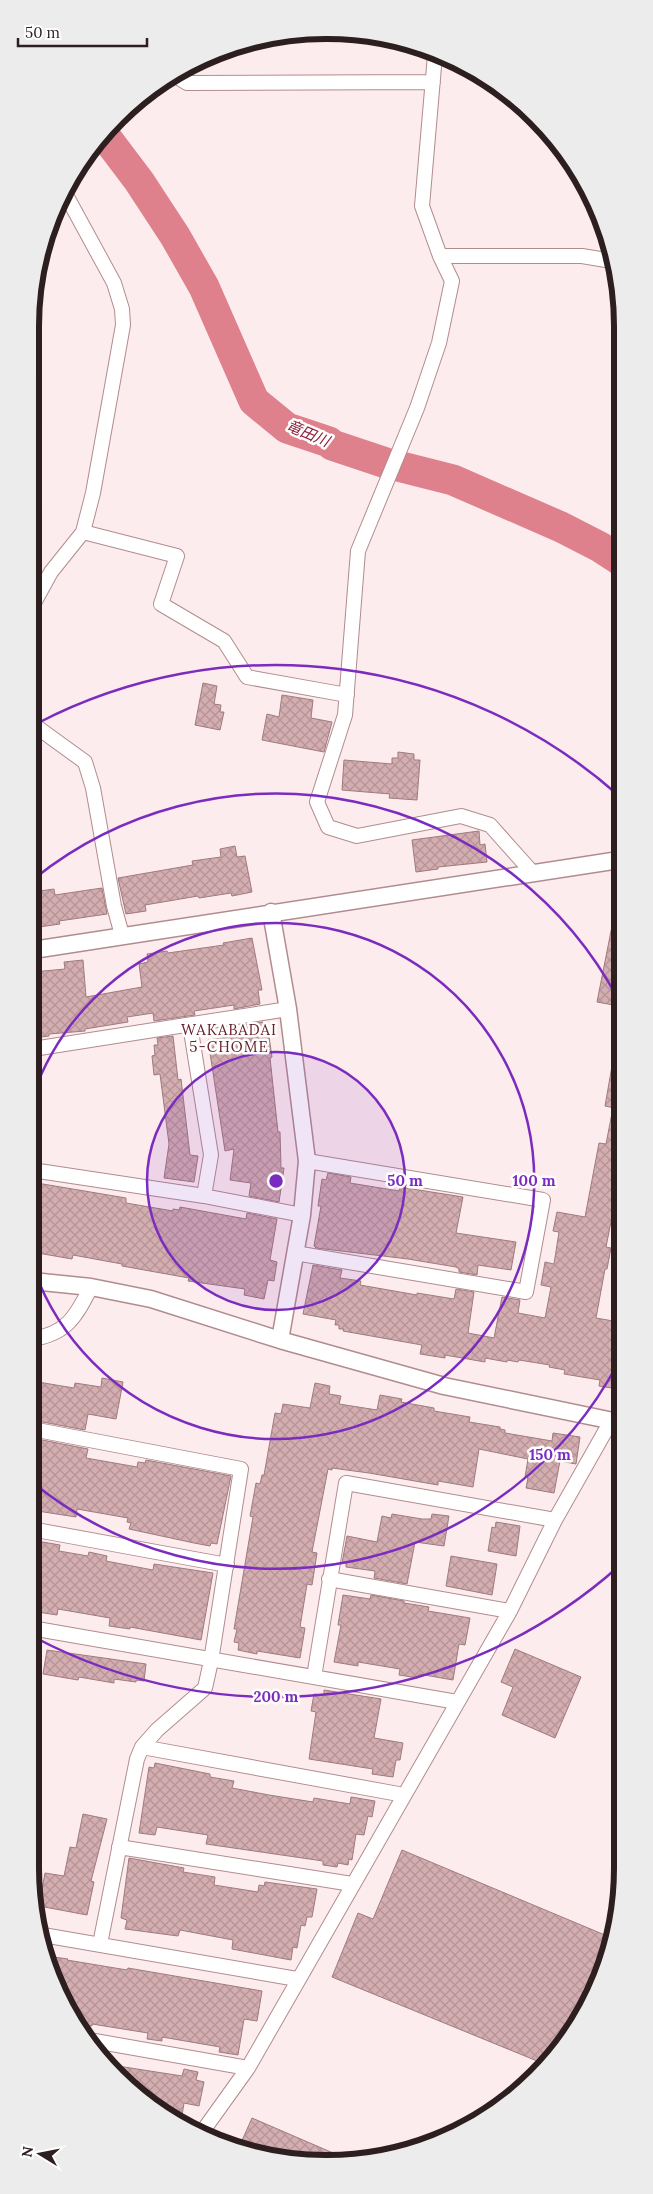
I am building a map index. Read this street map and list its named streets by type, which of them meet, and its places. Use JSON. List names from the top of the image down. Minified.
{"districts":["WAKABADAI 5-CHOME"],"water":["竜田川"],"scale_bar":"50 m","north":"left","rings":["50 m","100 m","150 m","200 m"]}
